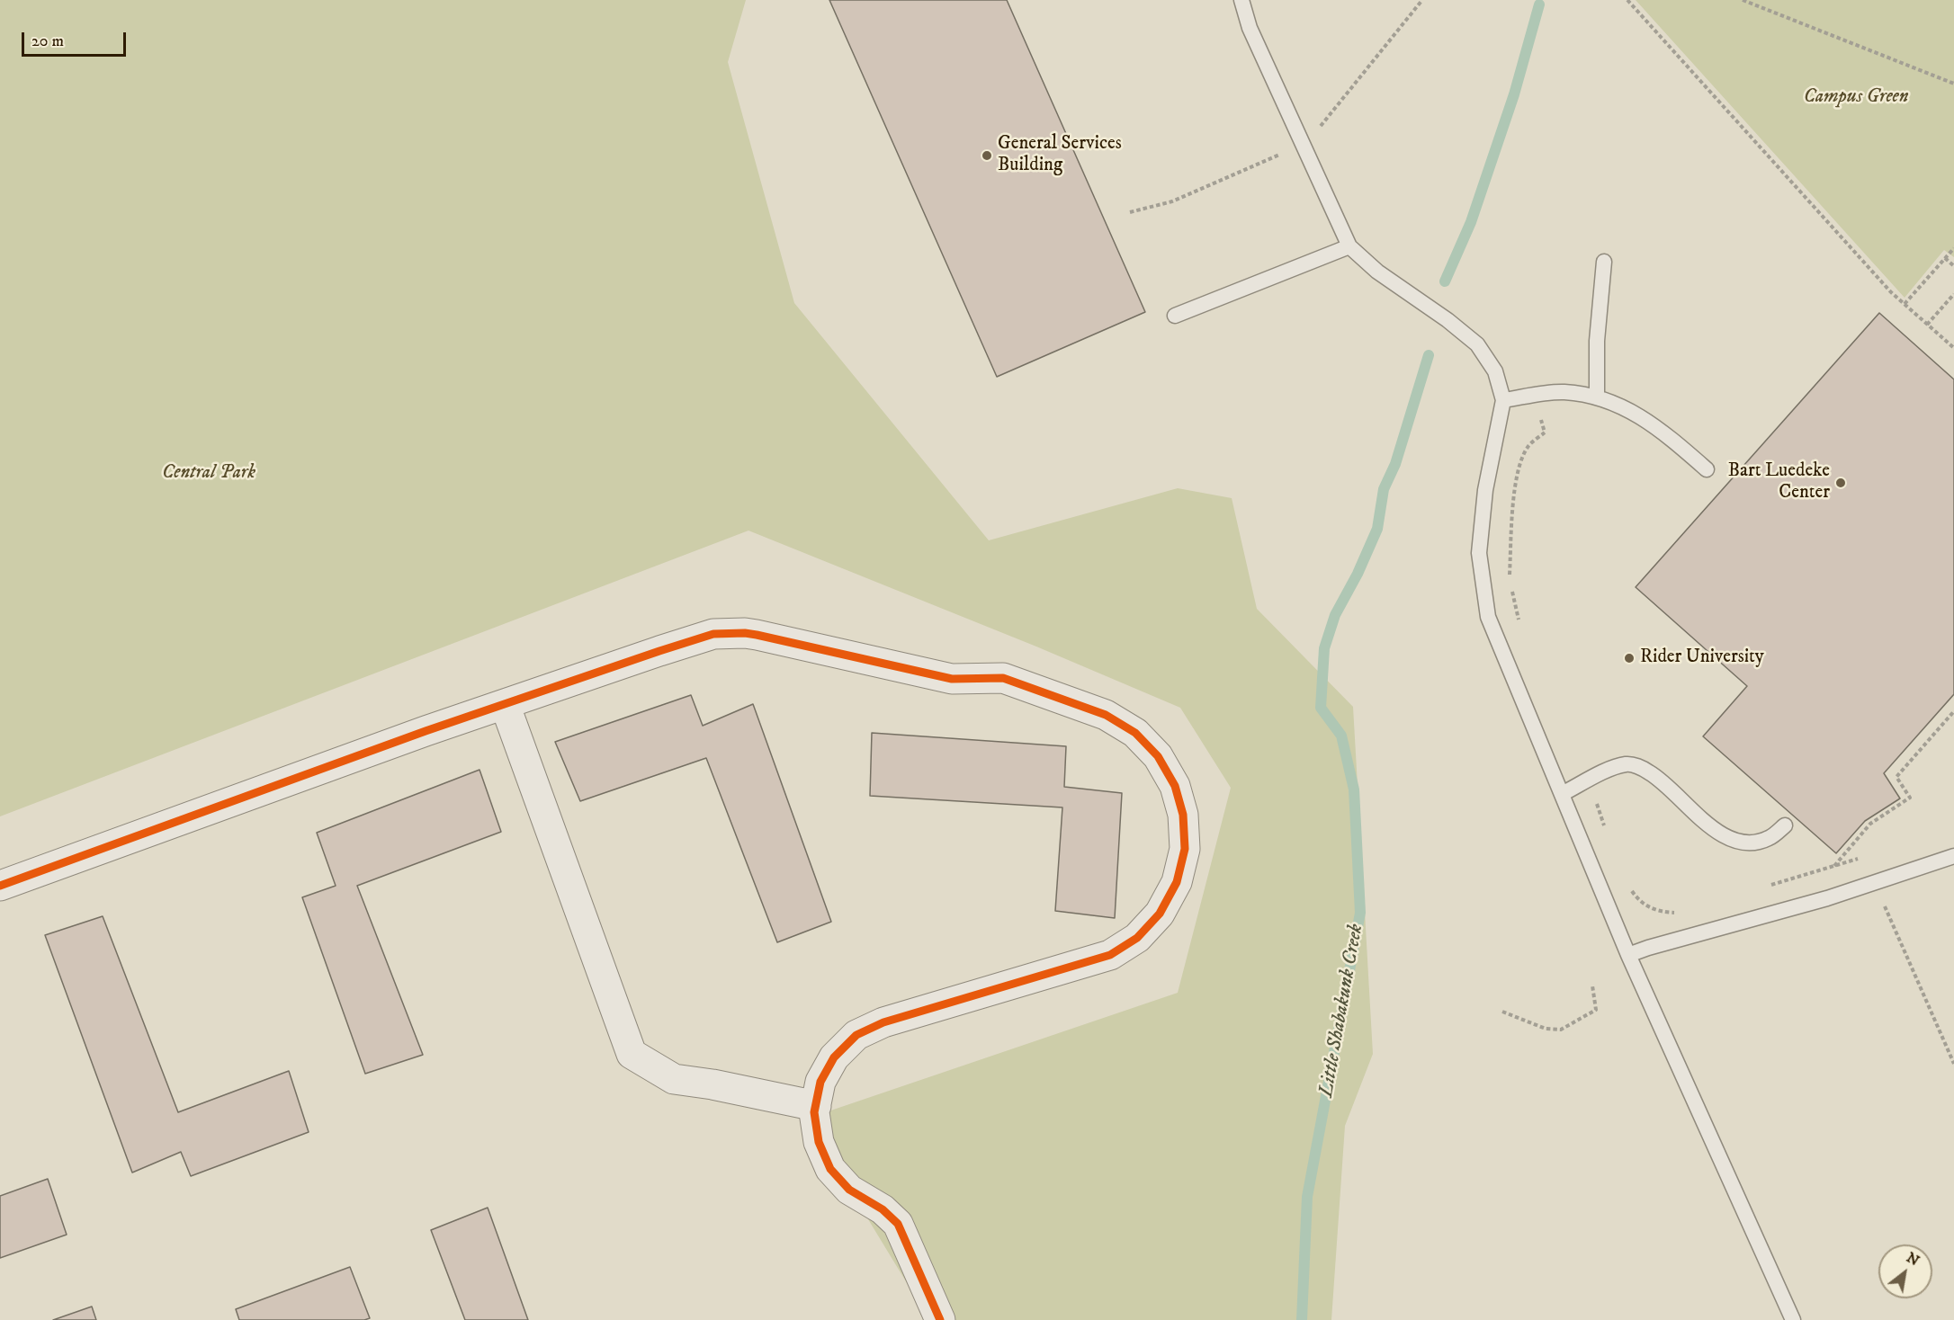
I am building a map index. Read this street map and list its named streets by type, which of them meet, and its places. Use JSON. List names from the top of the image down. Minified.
{"water":["Little Shabakunk Creek"],"parks":["Campus Green","Central Park"],"places":["General Services Building","Bart Luedeke Center","Rider University"],"scale_bar":"20 m","north":"top right"}
